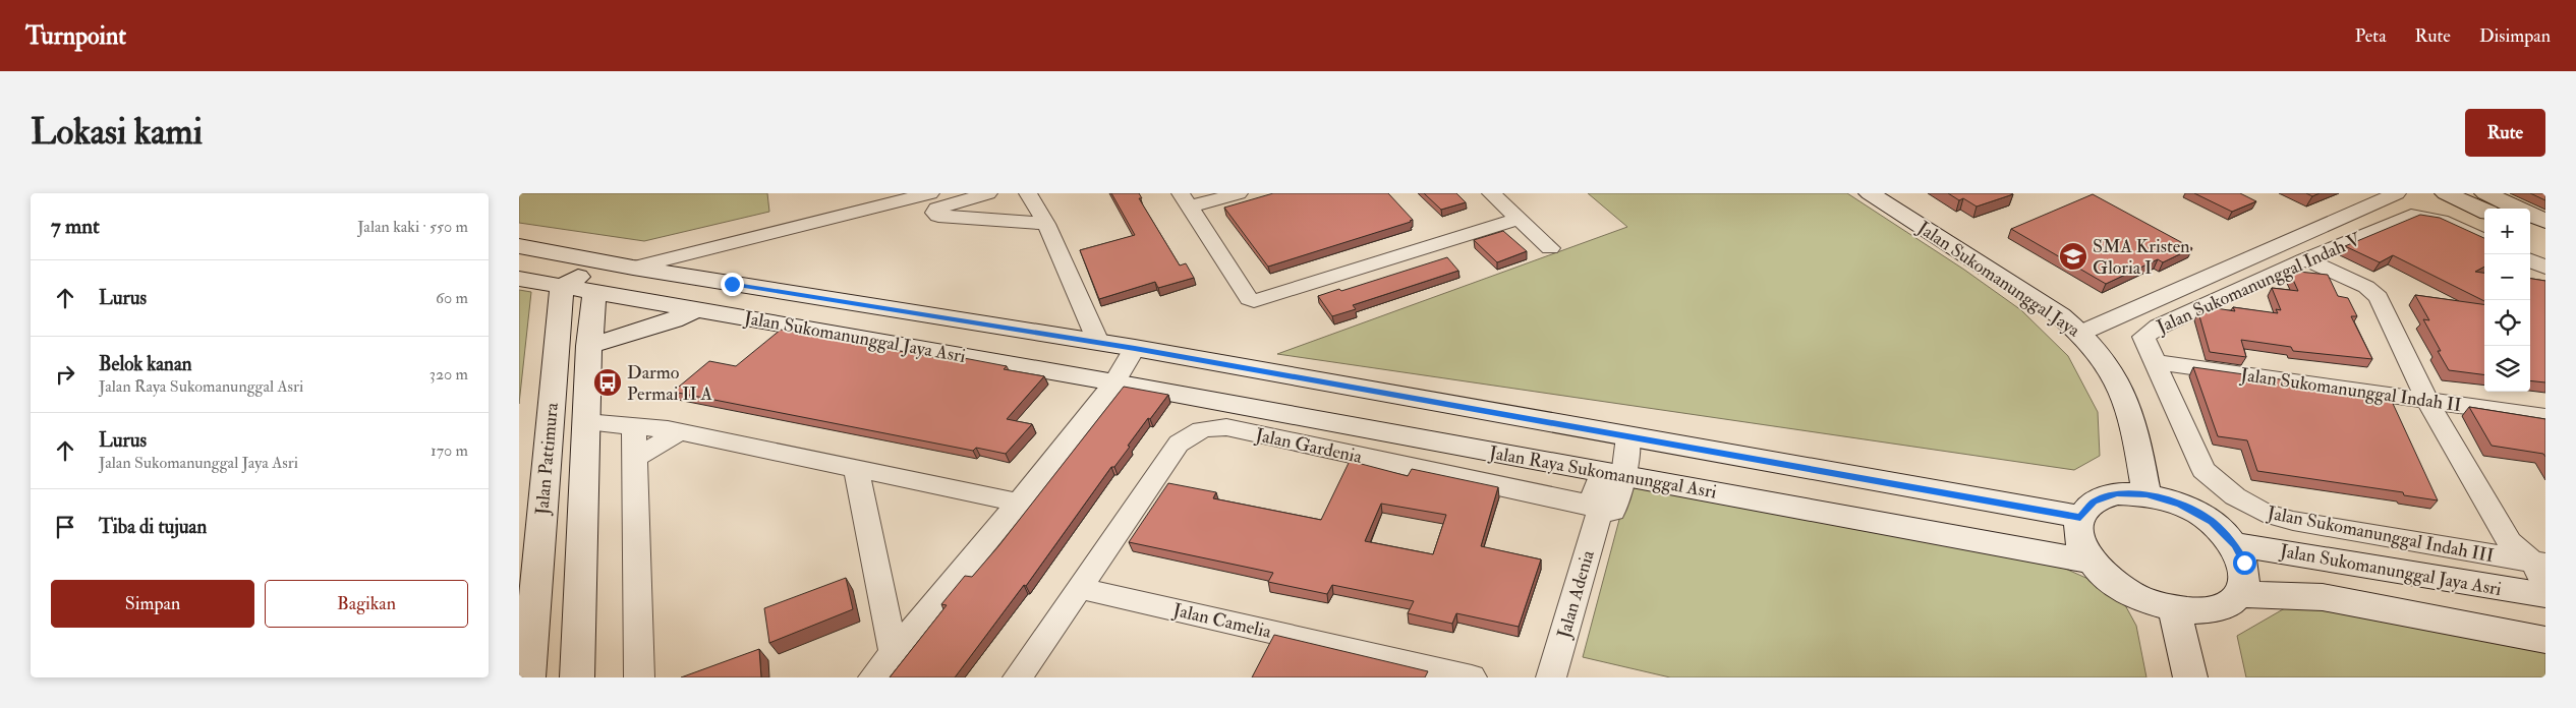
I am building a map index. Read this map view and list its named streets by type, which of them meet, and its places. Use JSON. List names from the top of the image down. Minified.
{"streets":{"street":["Jalan Sukomanunggal Jaya","Jalan Sukomanunggal Indah V","Jalan Sukomanunggal Jaya Asri","Jalan Sukomanunggal Indah II","Jalan Gardenia","Jalan Pattimura","Jalan Raya Sukomanunggal Asri","Jalan Sukomanunggal Indah III","Jalan Adenia","Jalan Camelia"]},"crossings":[["Jalan Sukomanunggal Jaya","Jalan Sukomanunggal Jaya Asri"],["Jalan Sukomanunggal Jaya","Jalan Raya Sukomanunggal Asri"],["Jalan Sukomanunggal Indah V","Jalan Sukomanunggal Indah II"],["Jalan Sukomanunggal Indah V","Jalan Sukomanunggal Indah III"],["Jalan Sukomanunggal Jaya Asri","Jalan Pattimura"],["Jalan Sukomanunggal Jaya Asri","Jalan Raya Sukomanunggal Asri"],["Jalan Gardenia","Jalan Adenia"],["Jalan Gardenia","Jalan Camelia"],["Jalan Raya Sukomanunggal Asri","Jalan Adenia"]],"places":{"school or university":["SMA Kristen Gloria I"],"bus stop":["Darmo Permai II A"]},"page":{"header":"Turnpoint","nav":["Peta","Rute","Disimpan"],"buttons":["Rute",["Simpan","Bagikan"]],"title":"Lokasi kami","heading":["7 mnt","Jalan kaki · 550 m"],"map_buttons":["+","−"],"list":[["Lurus","60 m"],["Belok kanan","Jalan Raya Sukomanunggal Asri","320 m"],["Lurus","Jalan Sukomanunggal Jaya Asri","170 m"],"Tiba di tujuan"]}}
